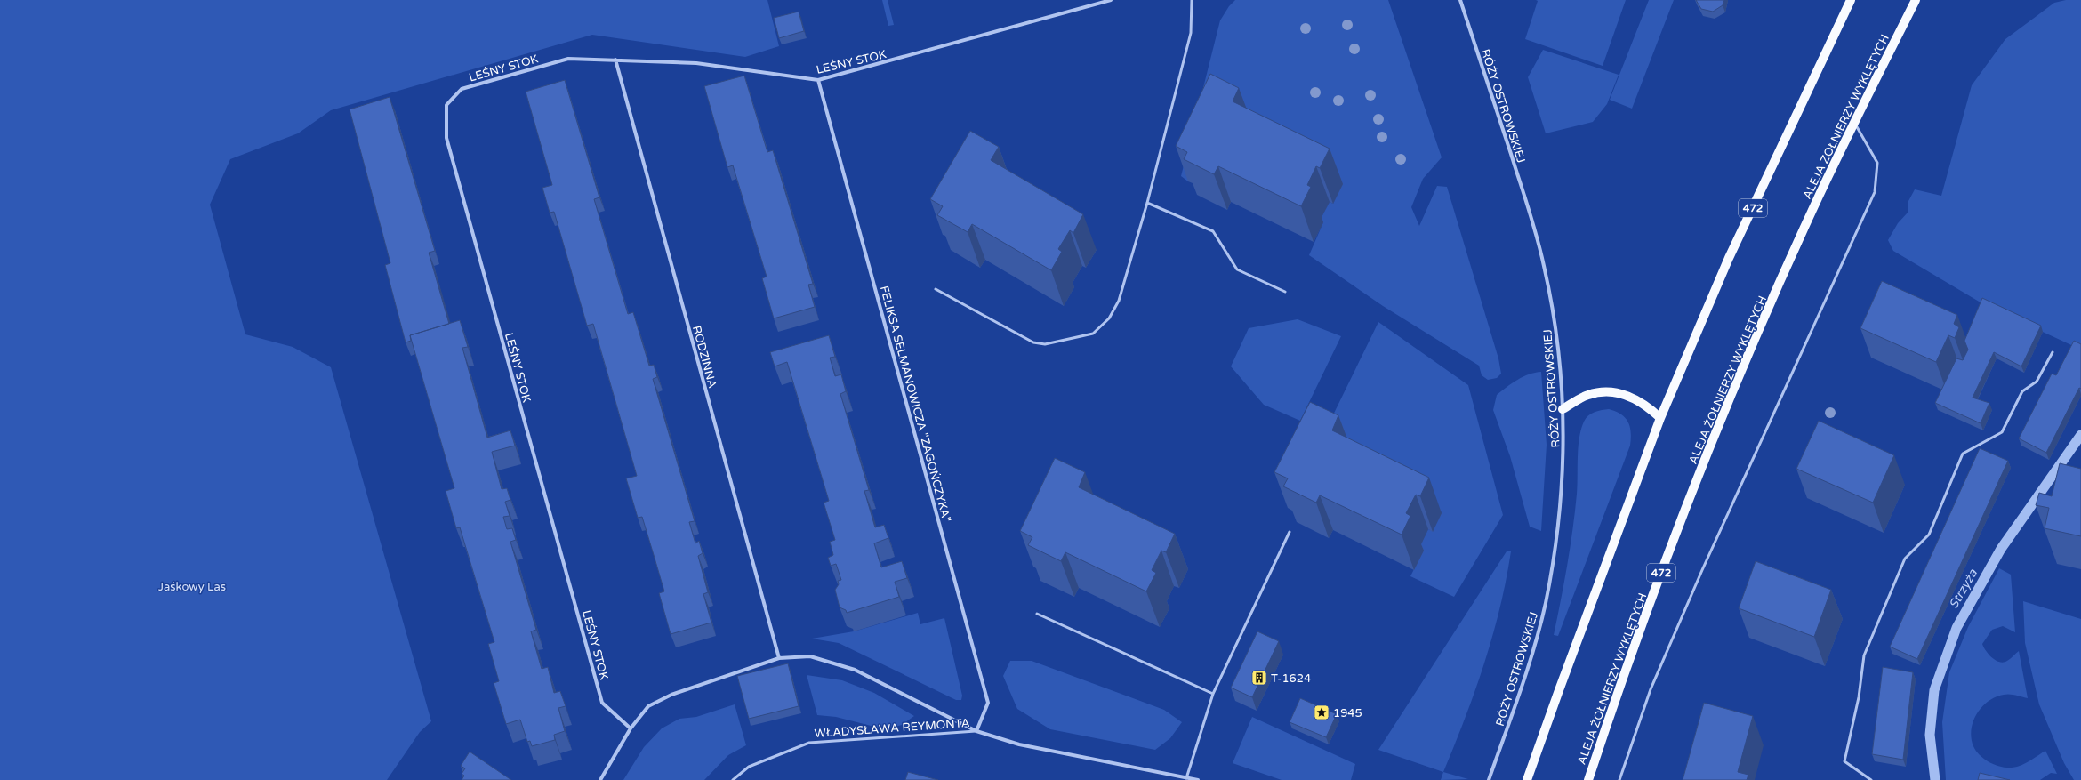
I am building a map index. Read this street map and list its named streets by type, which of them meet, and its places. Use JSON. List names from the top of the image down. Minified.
{"streets":{"main road":["ALEJA ŻOŁNIERZY WYKLĘTYCH","472"],"street":["LEŚNY STOK","RÓŻY OSTROWSKIEJ","RODZINNA","FELIKSA SELMANOWICZA \"ZAGOŃCZYKA\"","WŁADYSŁAWA REYMONTA"]},"crossings":[["LEŚNY STOK","RODZINNA"],["LEŚNY STOK","FELIKSA SELMANOWICZA \"ZAGOŃCZYKA\""],["LEŚNY STOK","WŁADYSŁAWA REYMONTA"],["RODZINNA","WŁADYSŁAWA REYMONTA"],["FELIKSA SELMANOWICZA \"ZAGOŃCZYKA\"","WŁADYSŁAWA REYMONTA"]],"water":["Strzyża"],"parks":["Jaśkowy Las"],"places":{"building":["T-1624"],"place":["1945"]}}
